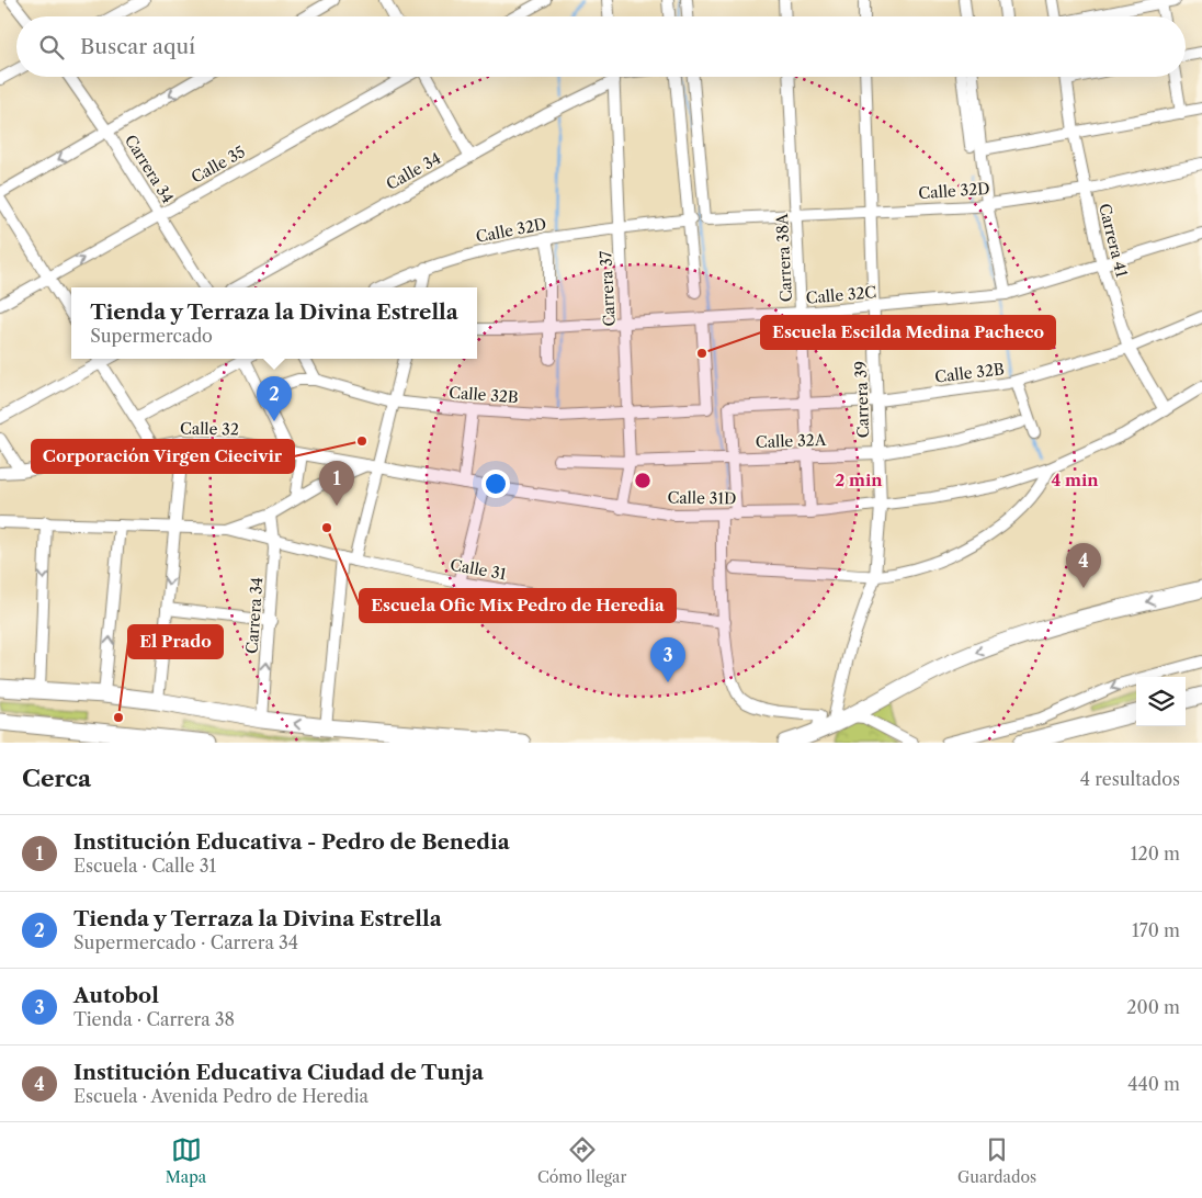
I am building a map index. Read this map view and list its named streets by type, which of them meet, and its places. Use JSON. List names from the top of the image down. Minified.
{"streets":{"street":["Calle 35","Carrera 34","Calle 34","Calle 32D","Carrera 41","Carrera 38A","Carrera 37","Calle 32C","Calle 32B","Carrera 39","Calle 32","Calle 32A","Calle 31D","Calle 31"]},"crossings":[["Calle 35","Carrera 34"],["Carrera 34","Calle 31"],["Calle 32D","Carrera 41"],["Calle 32D","Carrera 38A"],["Calle 32D","Carrera 37"],["Calle 32D","Carrera 39"],["Carrera 41","Calle 32C"],["Carrera 41","Calle 32B"],["Carrera 41","Calle 31D"],["Carrera 38A","Calle 32C"],["Carrera 38A","Calle 32B"],["Carrera 38A","Calle 32A"],["Carrera 38A","Calle 31D"],["Carrera 37","Calle 32C"],["Carrera 37","Calle 32B"],["Carrera 37","Calle 32A"],["Carrera 37","Calle 31D"],["Calle 32C","Calle 32B"],["Calle 32C","Carrera 39"],["Calle 32B","Carrera 39"],["Calle 32B","Calle 32A"],["Carrera 39","Calle 32A"],["Carrera 39","Calle 31D"],["Calle 32","Calle 31D"],["Calle 31D","Calle 31"]],"places":["Escuela Escilda Medina Pacheco","Corporación Virgen Ciecivir","Escuela Ofic Mix Pedro de Heredia","El Prado"],"page":{"search":"Buscar aquí","popup":["Tienda y Terraza la Divina Estrella","Supermercado"],"pins":["2","1","4","3"],"heading":["Cerca","4 resultados"],"list":[{"mark":"1","name":"Institución Educativa - Pedro de Benedia","note":"Escuela · Calle 31","value":"120 m"},{"mark":"2","name":"Tienda y Terraza la Divina Estrella","note":"Supermercado · Carrera 34","value":"170 m"},{"mark":"3","name":"Autobol","note":"Tienda · Carrera 38","value":"200 m"},{"mark":"4","name":"Institución Educativa Ciudad de Tunja","note":"Escuela · Avenida Pedro de Heredia","value":"440 m"}],"nav":["Mapa","Cómo llegar","Guardados"]},"rings":["2 min","4 min"]}
